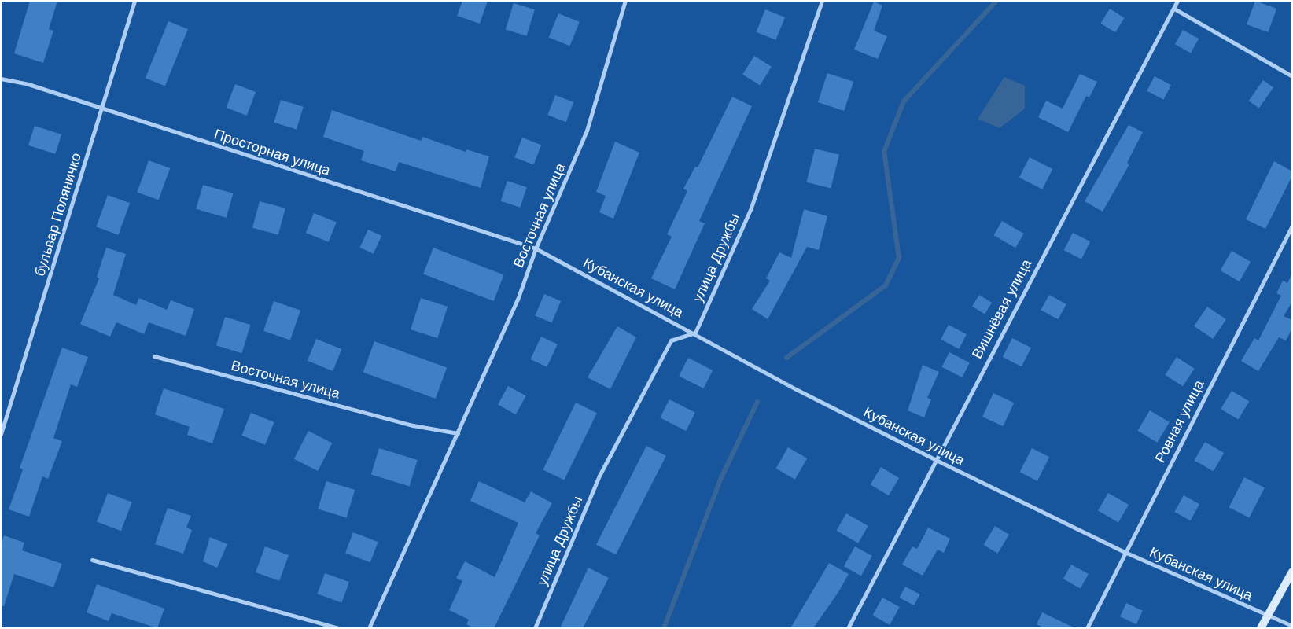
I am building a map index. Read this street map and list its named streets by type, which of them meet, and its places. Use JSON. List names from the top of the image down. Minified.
{"streets":{"street":["Просторная улица","бульвар Поляничко","Восточная улица","улица Дружбы","Кубанская улица","Вишнёвая улица","Ровная улица"]},"crossings":[["Просторная улица","бульвар Поляничко"],["Просторная улица","Восточная улица"],["Просторная улица","Кубанская улица"],["Восточная улица","Кубанская улица"],["улица Дружбы","Кубанская улица"],["Кубанская улица","Вишнёвая улица"],["Кубанская улица","Ровная улица"]]}
